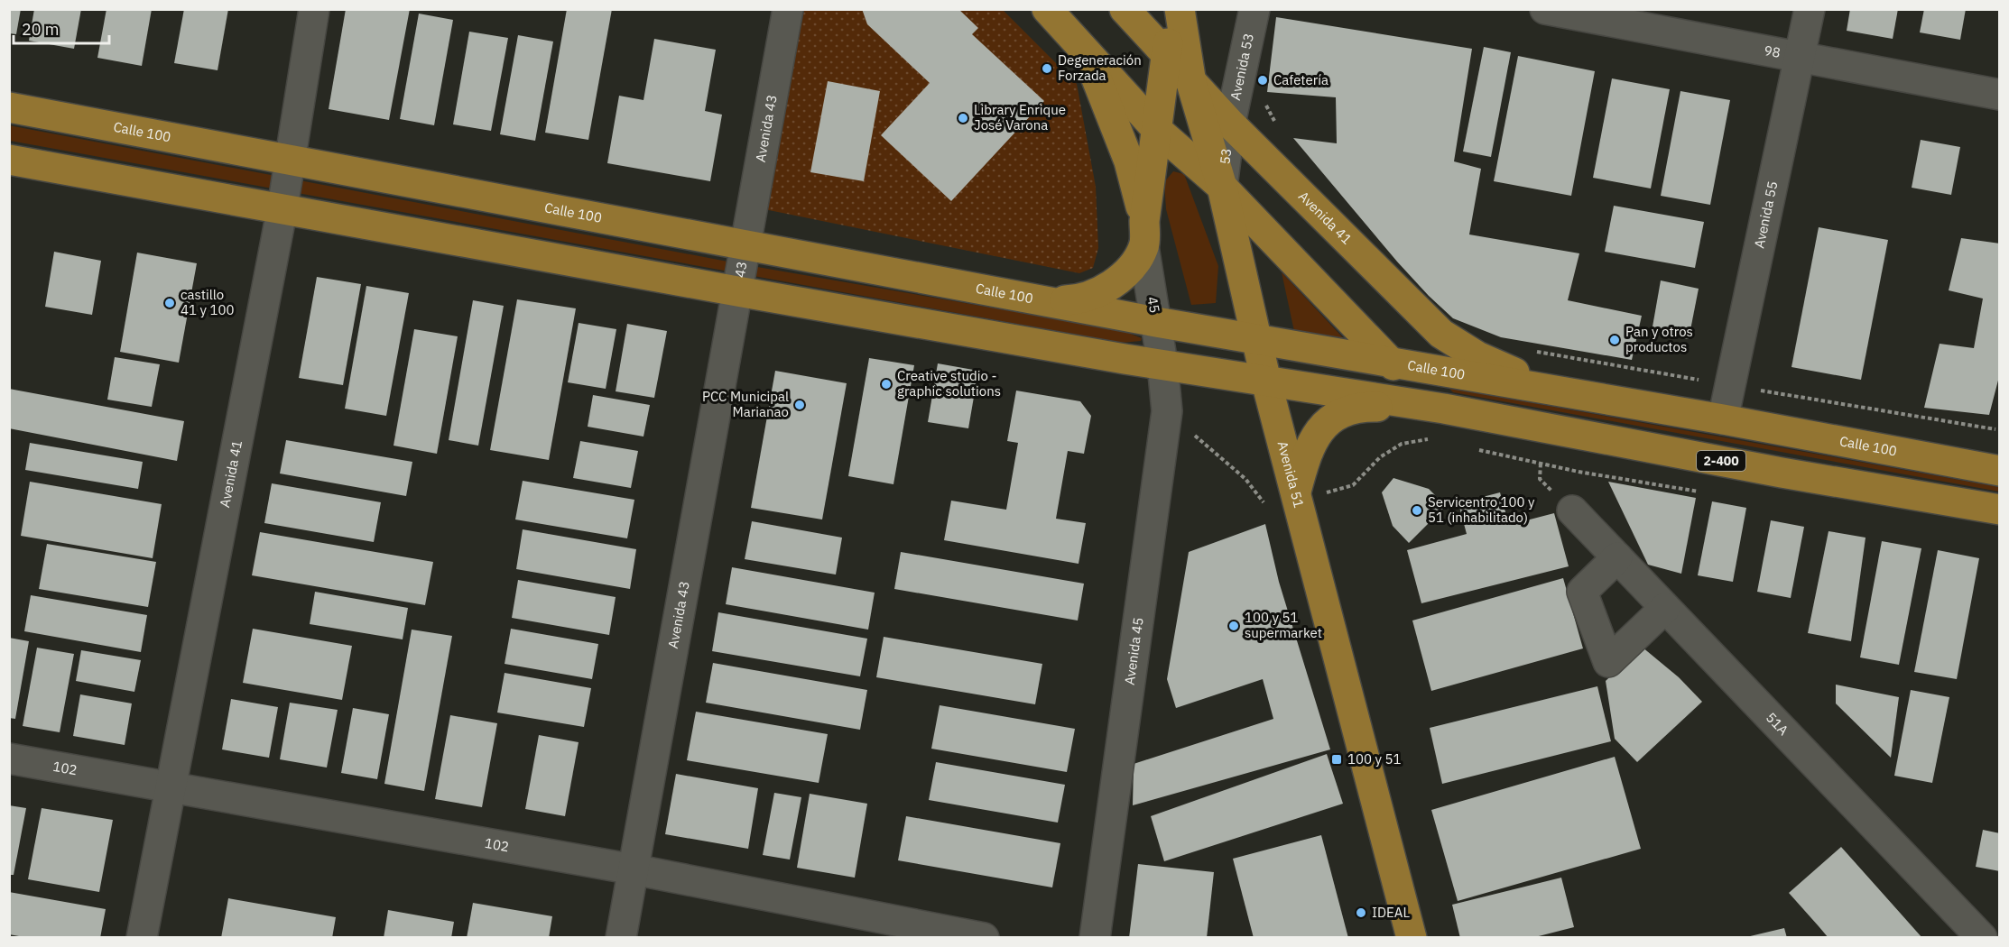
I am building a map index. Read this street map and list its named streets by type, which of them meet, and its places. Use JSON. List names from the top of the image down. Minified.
{"streets":{"main road":["Calle 100","Avenida 41","2-400","Avenida 51"],"street":["98","Avenida 53","Avenida 43","53","Avenida 55","43","45","Avenida 45","51A","102"]},"crossings":[["98","Avenida 55"],["Avenida 53","53"],["Avenida 53","Avenida 41"],["Avenida 43","Calle 100"],["Avenida 43","43"],["Avenida 43","102"],["Calle 100","Avenida 55"],["Calle 100","Avenida 41"],["Calle 100","43"],["Calle 100","45"],["Calle 100","Avenida 51"],["53","Avenida 41"],["53","Avenida 51"],["Avenida 41","Avenida 51"],["Avenida 41","102"],["45","Avenida 45"],["2-400","Avenida 51"]],"places":{"other":["Degeneración Forzada","Cafetería","Library Enrique José Varona","castillo 41 y 100","Pan y otros productos","Creative studio - graphic solutions","PCC Municipal Marianao","Servicentro 100 y 51 (inhabilitado)","100 y 51 supermarket","IDEAL"],"transit":["100 y 51"]},"scale_bar":"20 m"}
